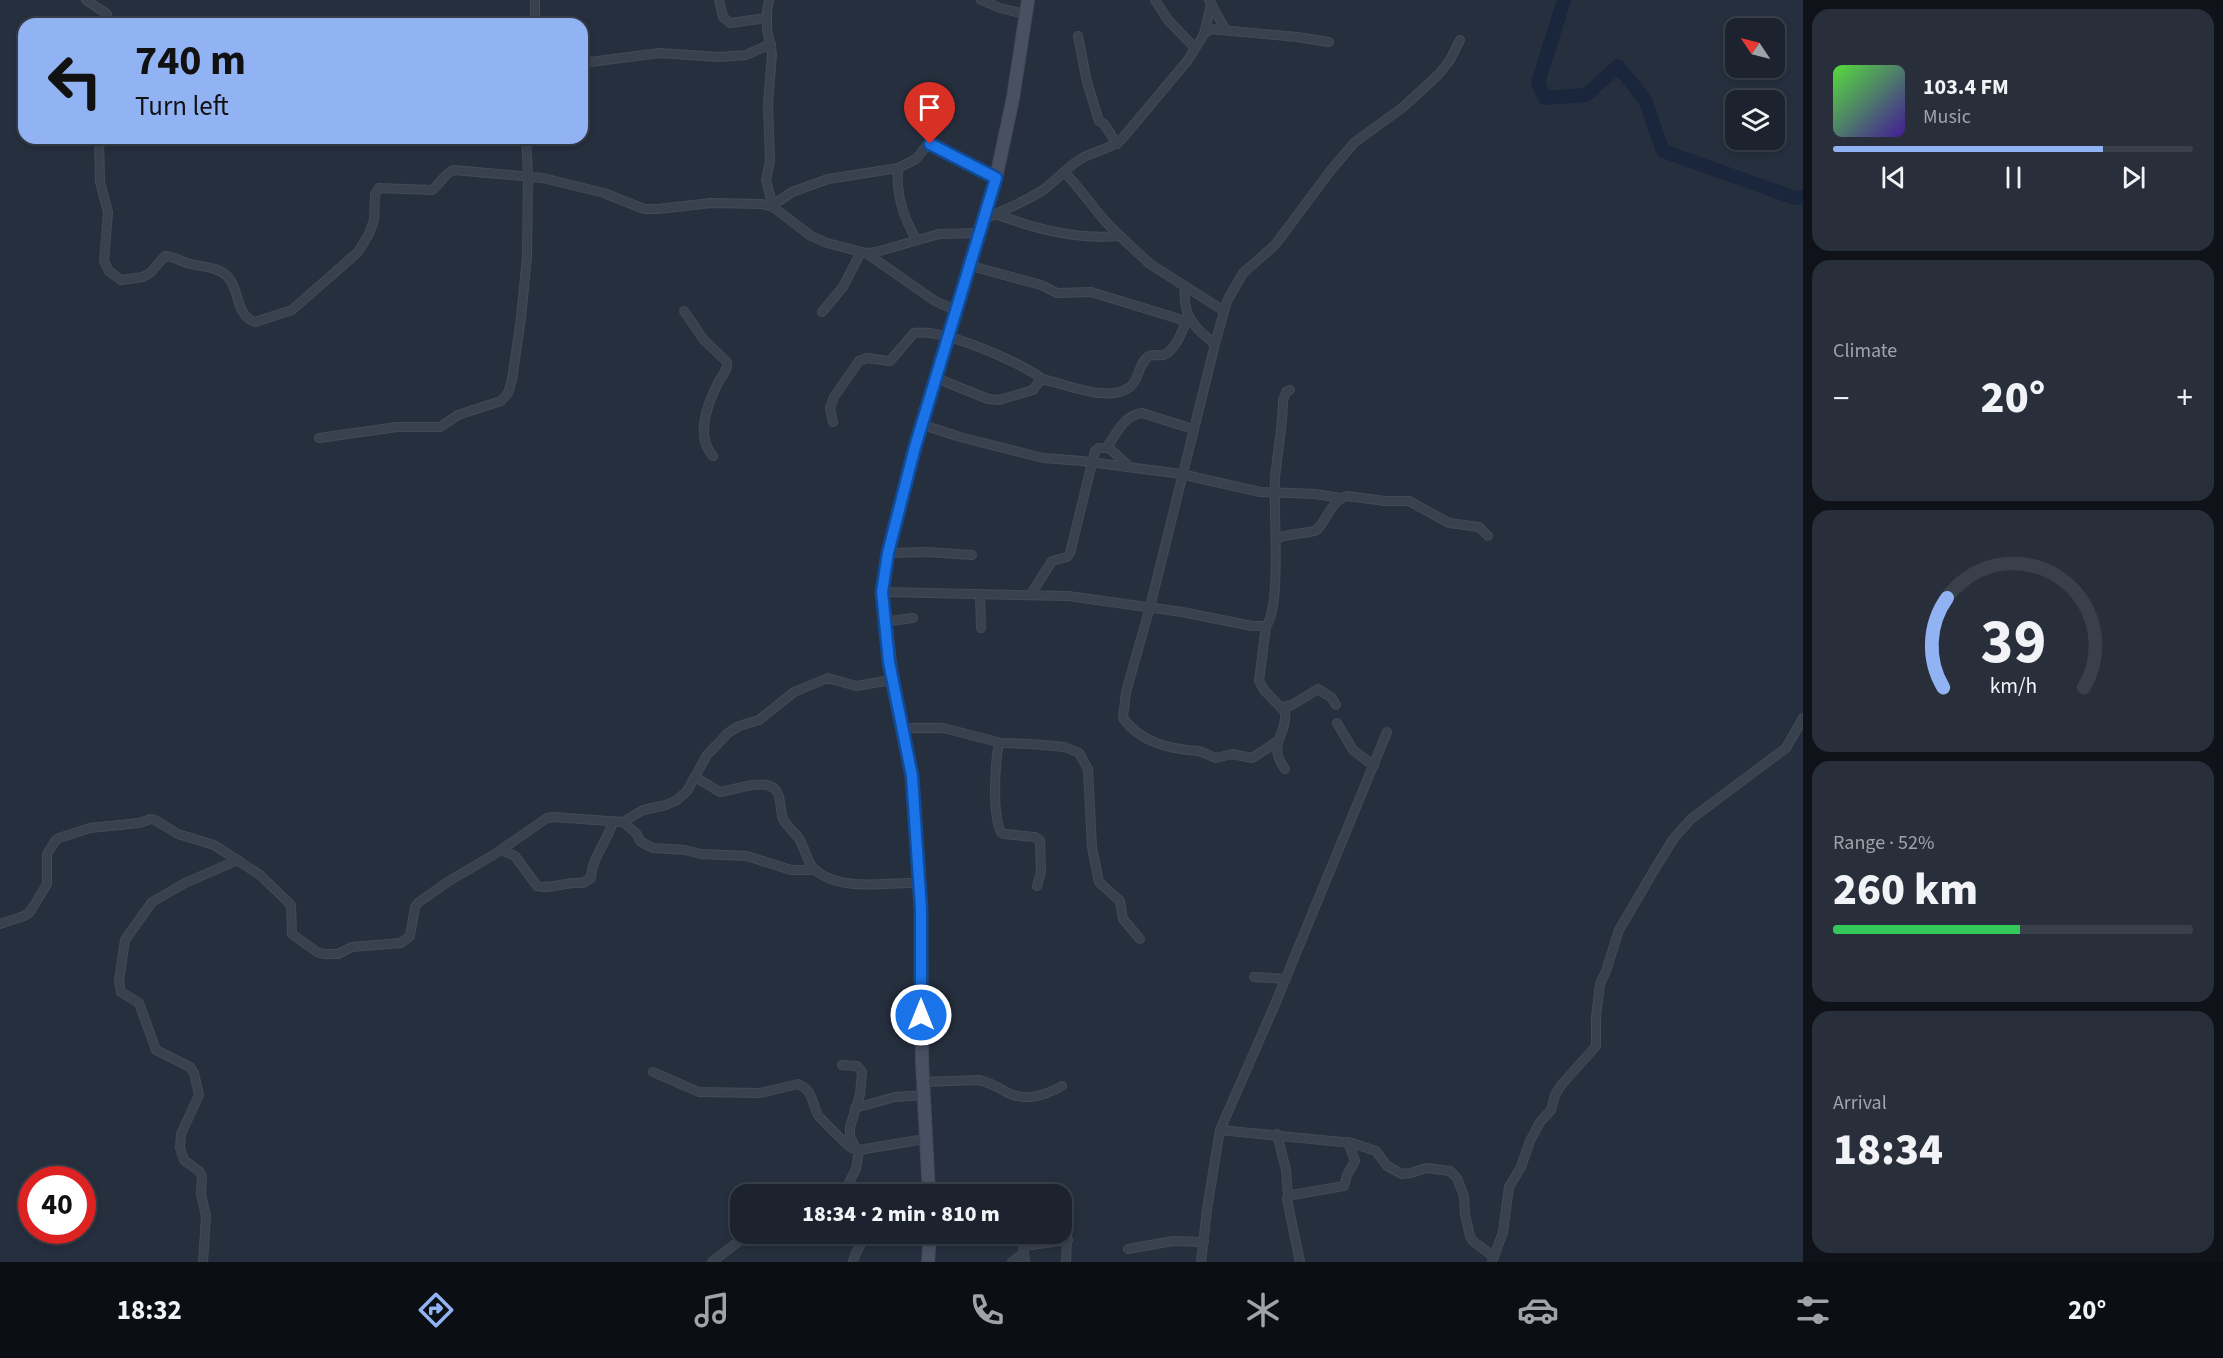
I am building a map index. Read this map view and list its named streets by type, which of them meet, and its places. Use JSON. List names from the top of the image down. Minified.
{"north":"top left","page":{"turn":["740 m","Turn left"],"song":["103.4 FM","Music"],"tile":["Climate",["Range · 52%","260 km"],["Arrival","18:34"]],"heat":["−","20°","+"],"limit":"40","trip":"18:34 · 2 min · 810 m","tabs":["18:32","20°"],"gauge":["39","km/h"]}}
